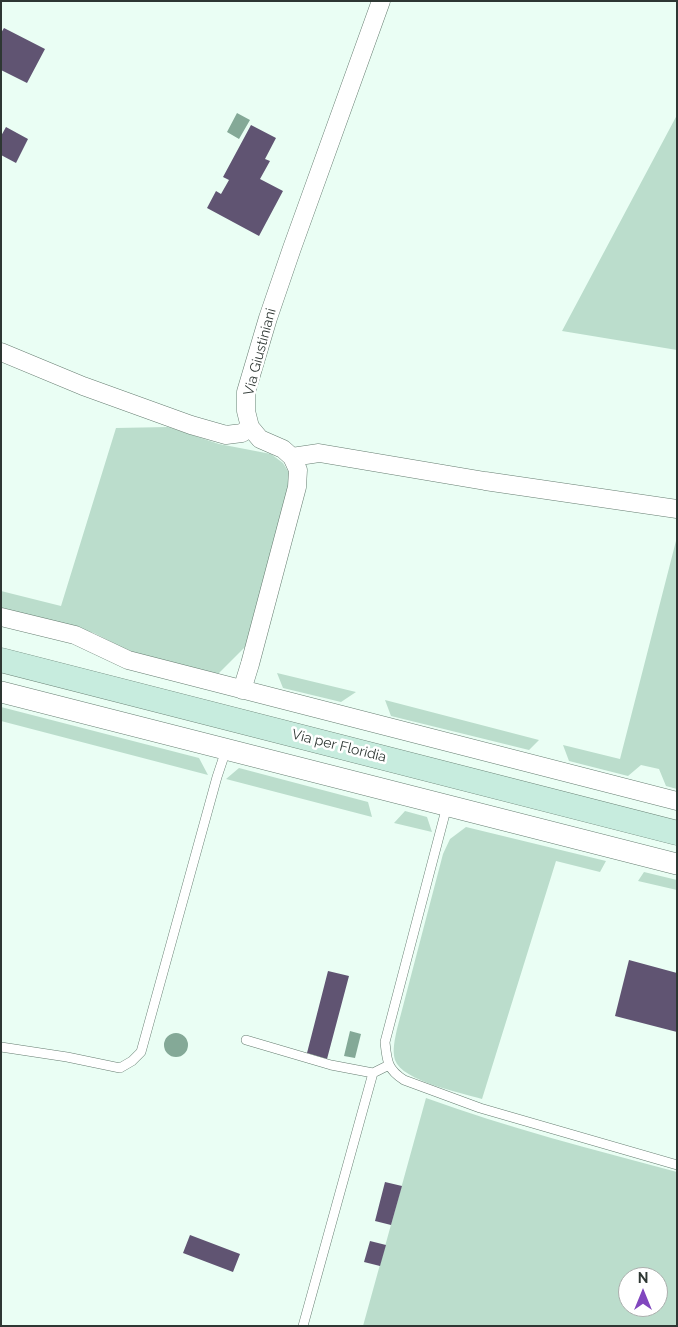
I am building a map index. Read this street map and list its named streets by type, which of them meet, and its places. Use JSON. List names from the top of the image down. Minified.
{"streets":{"main road":["Via per Floridia"],"street":["Via Giustiniani"]},"north":"top"}
